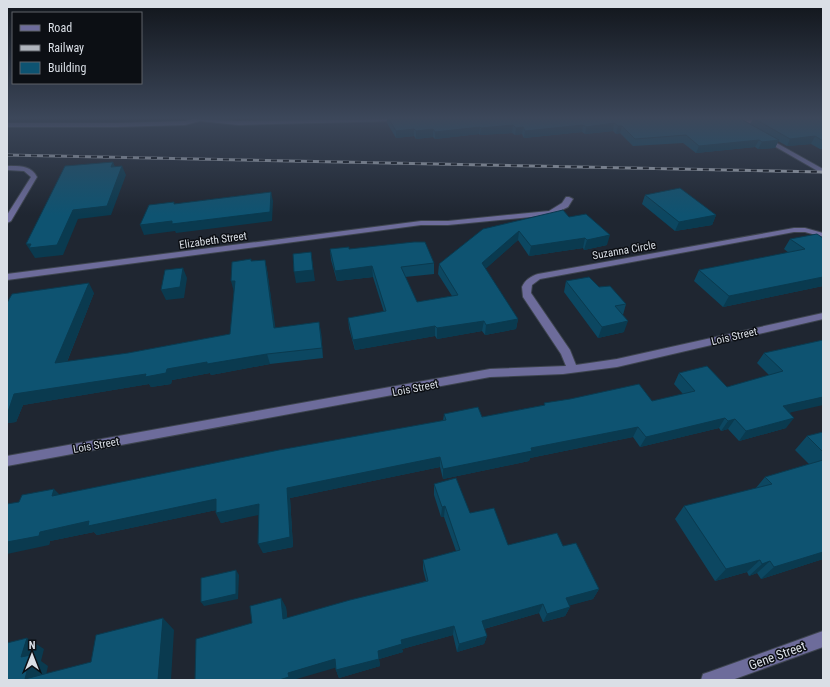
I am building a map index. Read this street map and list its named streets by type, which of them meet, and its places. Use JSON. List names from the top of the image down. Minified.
{"streets":{"street":["Elizabeth Street","Suzanna Circle","Lois Street","Gene Street"]},"crossings":[["Suzanna Circle","Lois Street"]],"legend":["Road","Railway","Building"],"north":"top"}
